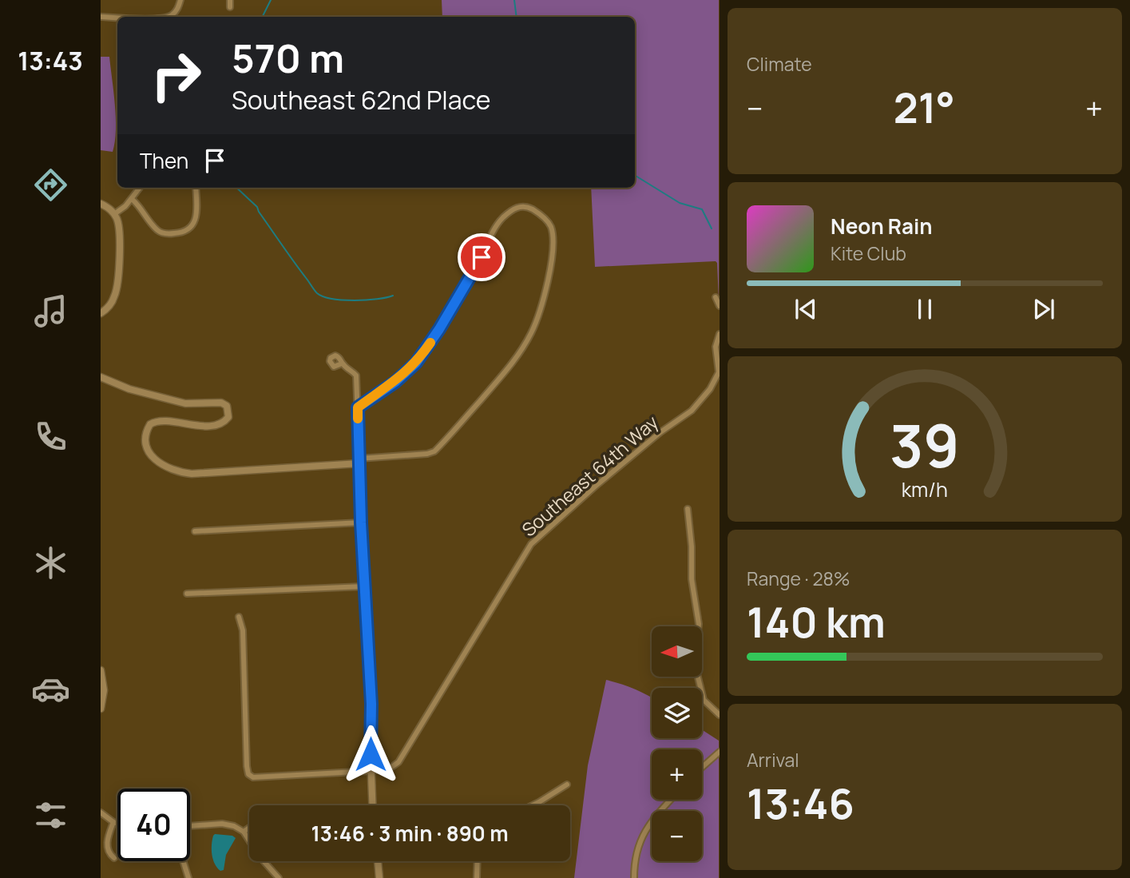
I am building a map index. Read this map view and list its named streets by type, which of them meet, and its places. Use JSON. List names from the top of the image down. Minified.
{"streets":{"street":["Southeast 64th Way"]},"north":"left","page":{"tabs":"13:43","tile":["Climate",["Range · 28%","140 km"],["Arrival","13:46"]],"turn":["570 m","Southeast 62nd Place"],"heat":["−","21°","+"],"then":"Then","song":["Neon Rain","Kite Club"],"map_buttons":["+","−"],"limit":"40","trip":"13:46 · 3 min · 890 m","gauge":["39","km/h"]}}
